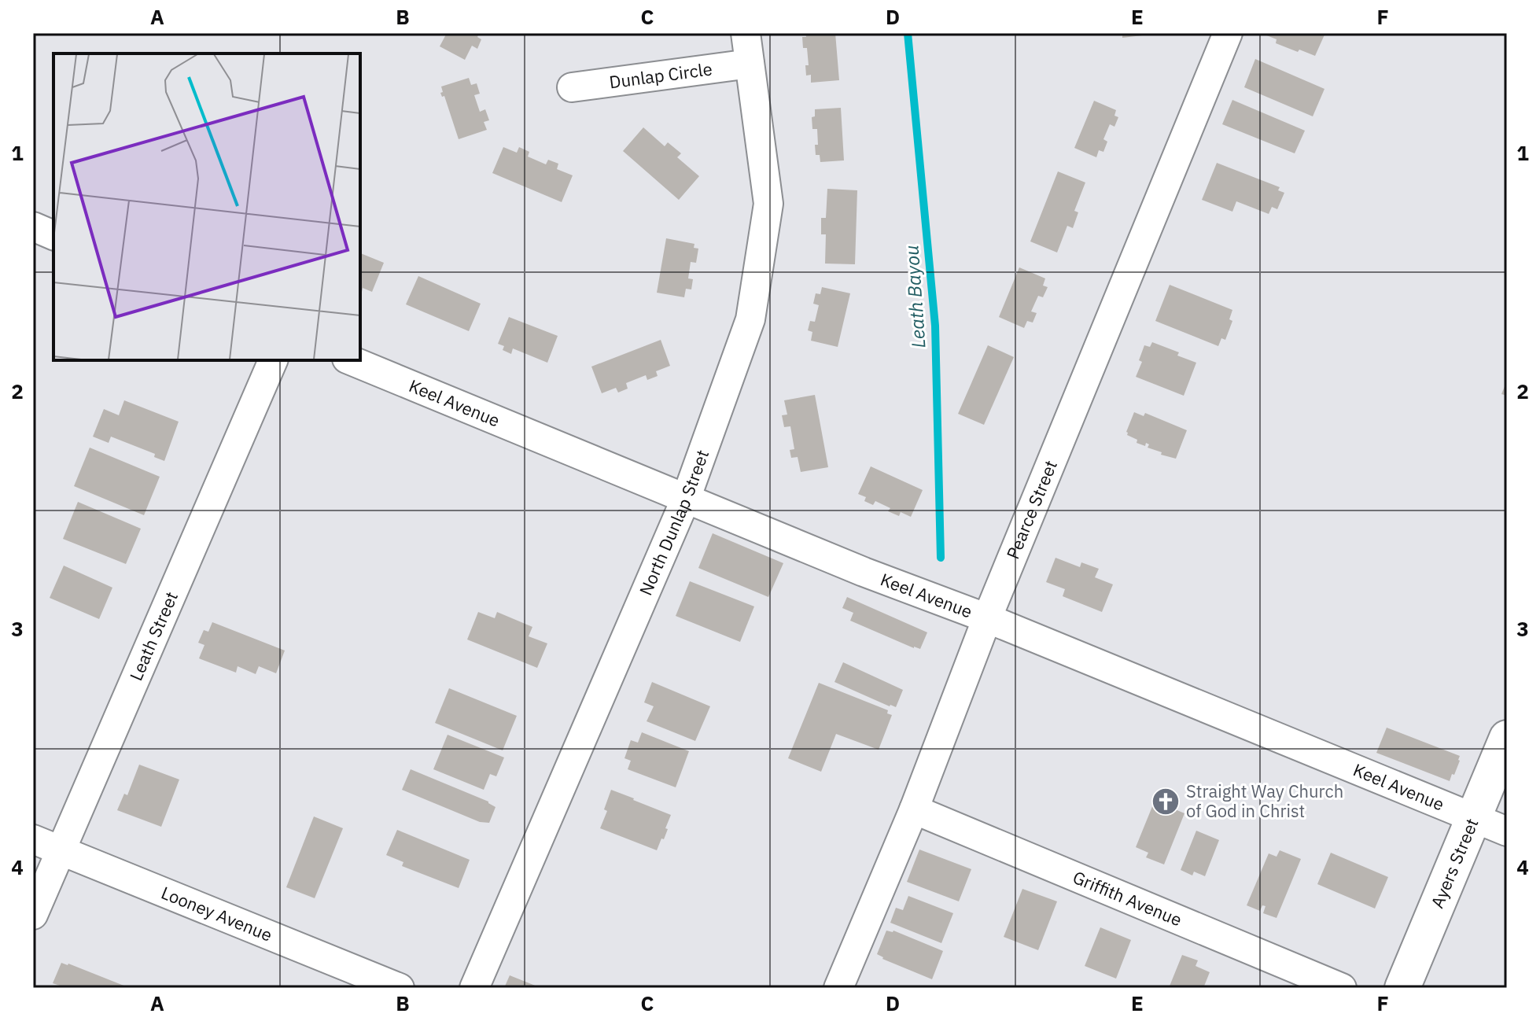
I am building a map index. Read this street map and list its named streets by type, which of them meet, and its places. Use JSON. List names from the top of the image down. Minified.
{"streets":{"street":["Dunlap Circle","Keel Avenue","Pearce Street","North Dunlap Street","Leath Street","Ayers Street","Griffith Avenue","Looney Avenue"]},"crossings":[["Dunlap Circle","North Dunlap Street"],["Keel Avenue","Pearce Street"],["Keel Avenue","North Dunlap Street"],["Keel Avenue","Ayers Street"],["Pearce Street","Griffith Avenue"],["Leath Street","Looney Avenue"]],"water":["Leath Bayou"],"places":{"church":["Straight Way Church of God in Christ"]},"grid":{"columns":["A","B","C","D","E","F"],"rows":["1","2","3","4"]}}
